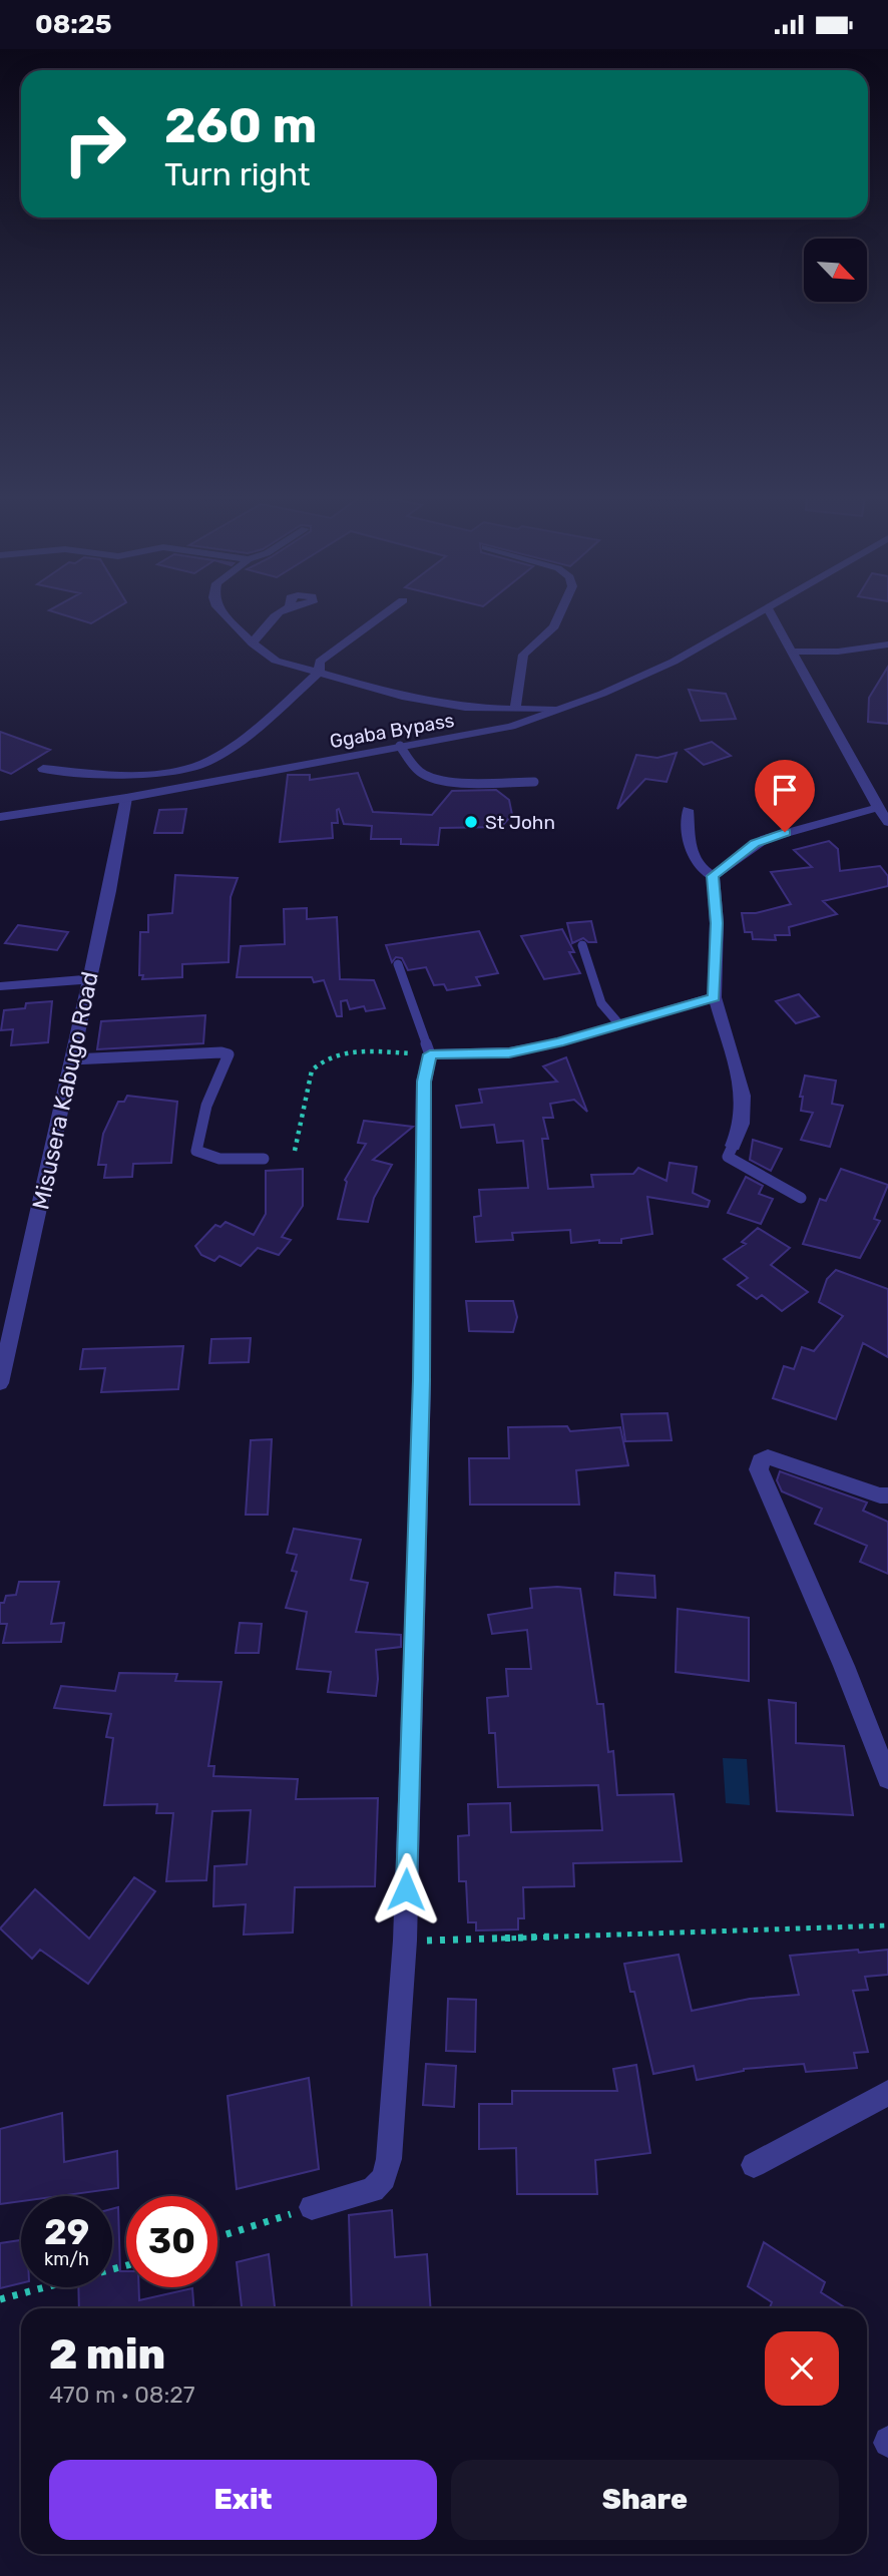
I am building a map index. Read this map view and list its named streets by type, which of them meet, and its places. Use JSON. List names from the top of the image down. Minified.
{"streets":{"street":["Ggaba Bypass","Misusera Kabugo Road"]},"crossings":[["Ggaba Bypass","Misusera Kabugo Road"]],"places":["St John"],"north":"bottom right","page":{"status":"08:25","turn":["260 m","Turn right"],"speed":"29 km/h","limit":"30","heading":["2 min","470 m · 08:27"],"buttons":["Exit","Share"]}}
